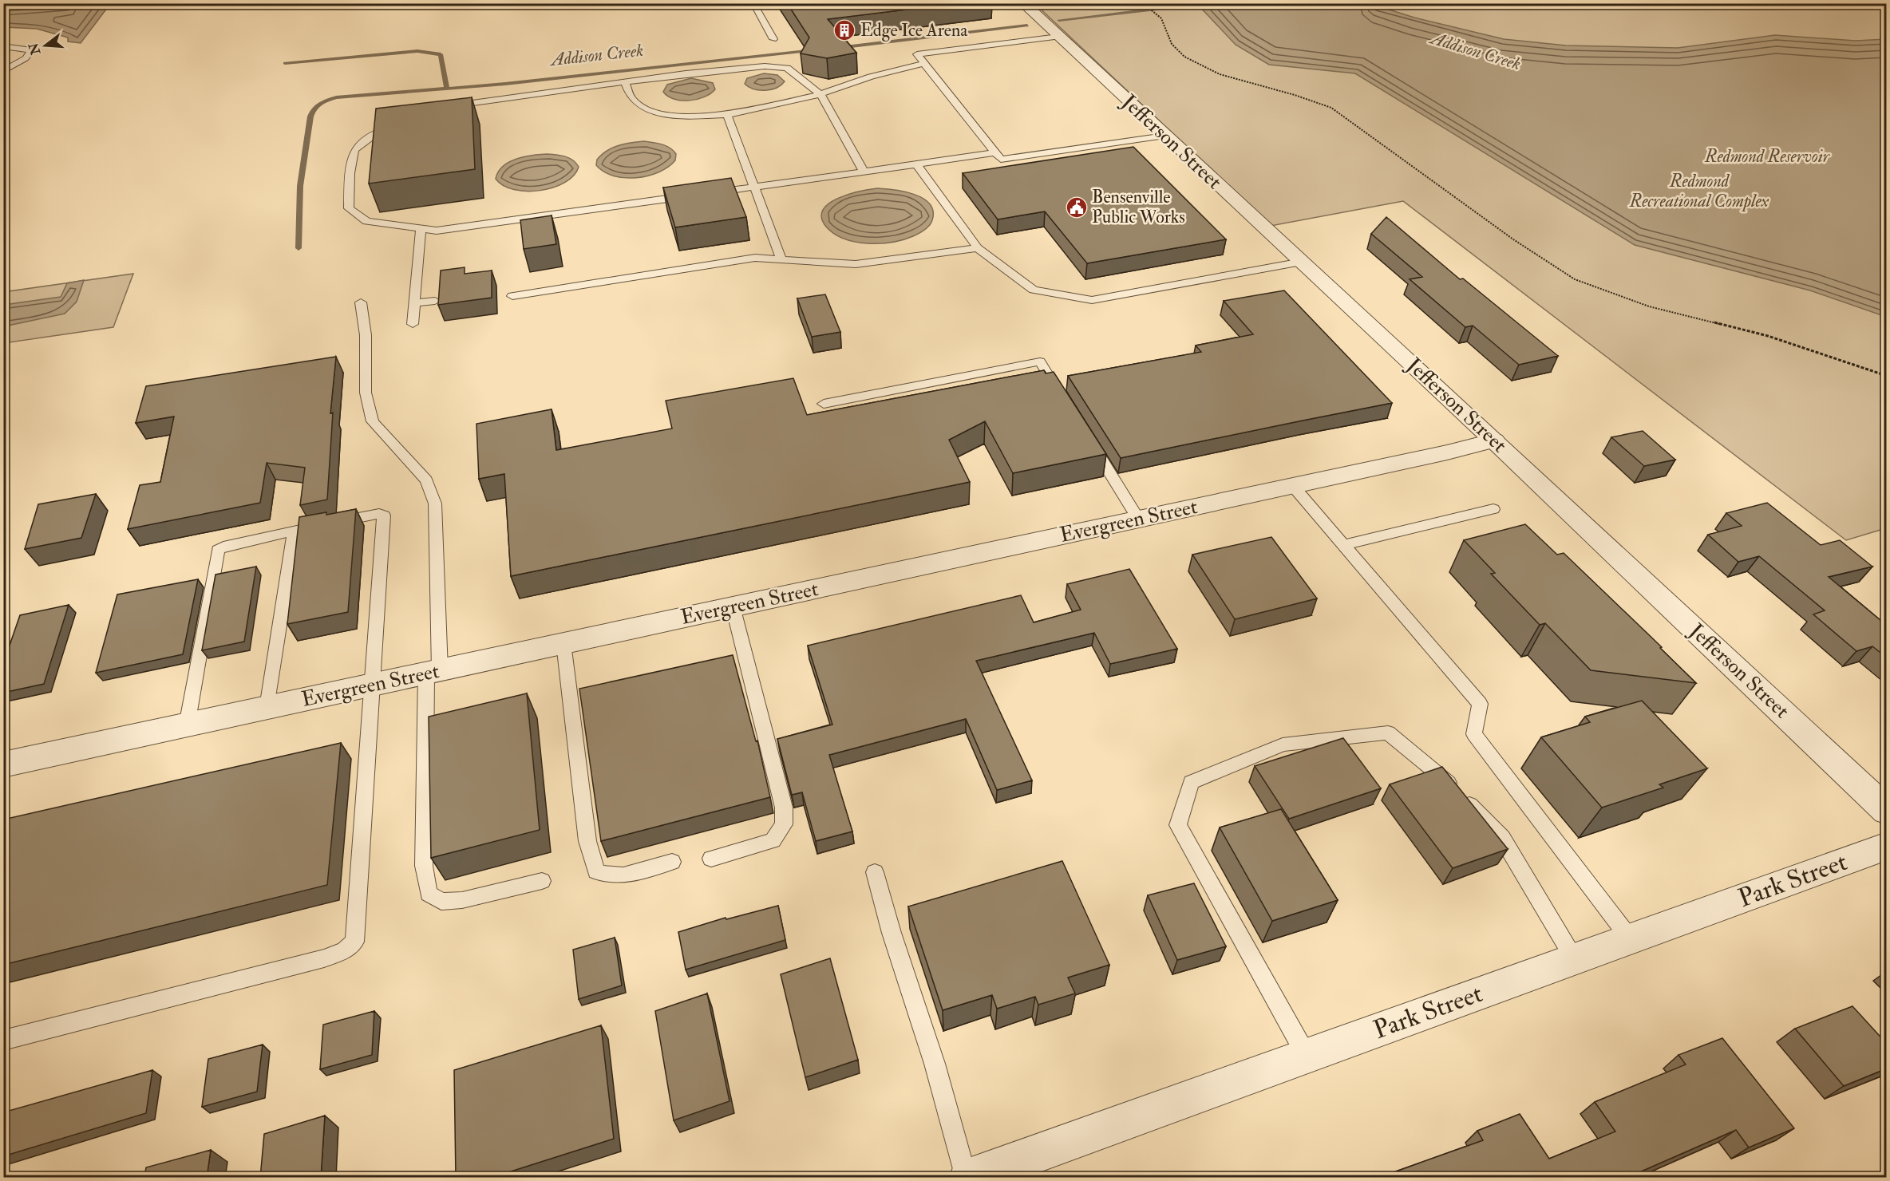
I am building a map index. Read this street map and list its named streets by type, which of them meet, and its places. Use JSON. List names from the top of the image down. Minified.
{"streets":{"street":["Jefferson Street","Evergreen Street","Park Street"]},"crossings":[["Jefferson Street","Evergreen Street"]],"water":["Addison Creek","Redmond Reservoir"],"parks":["Redmond Recreational Complex"],"places":{"building":["Edge Ice Arena"],"public building":["Bensenville Public Works"]},"north":"left"}
